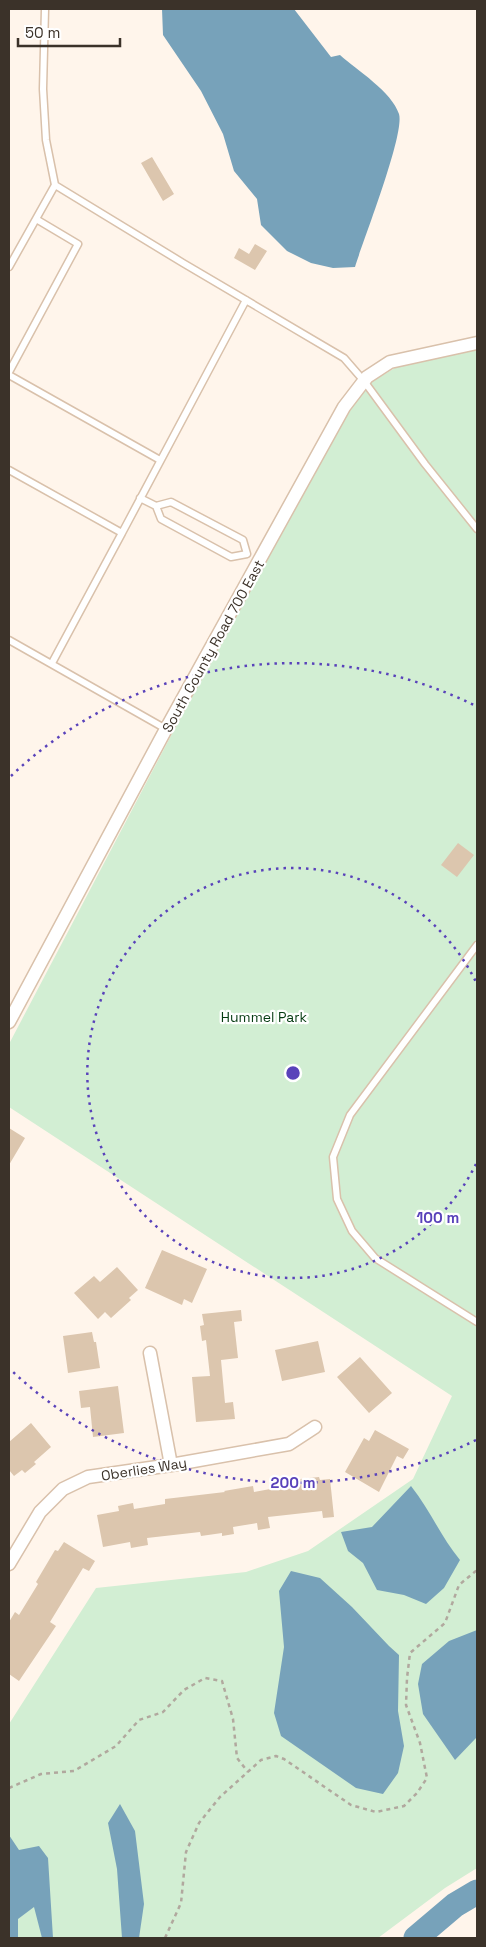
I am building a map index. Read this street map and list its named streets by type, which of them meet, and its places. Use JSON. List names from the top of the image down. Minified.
{"streets":{"street":["South County Road 700 East","Oberlies Way"]},"parks":["Hummel Park"],"scale_bar":"50 m","rings":["100 m","200 m"]}
